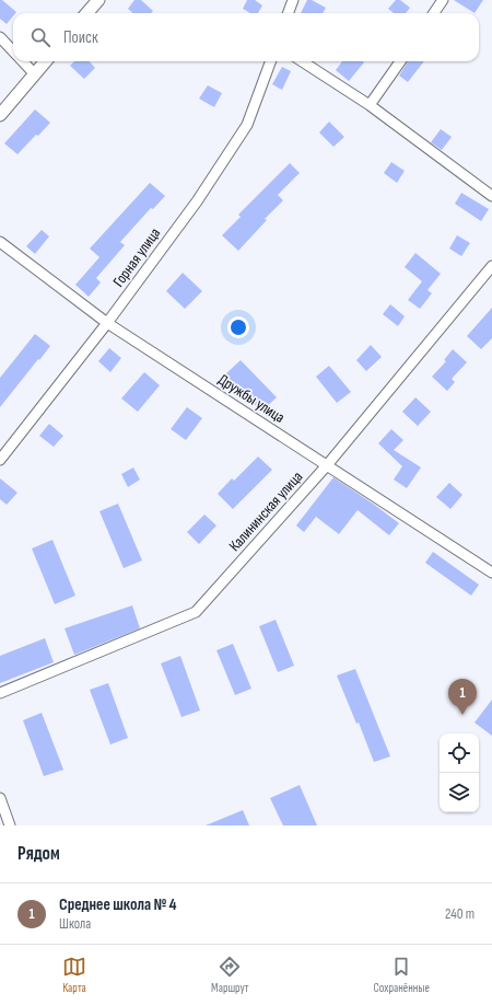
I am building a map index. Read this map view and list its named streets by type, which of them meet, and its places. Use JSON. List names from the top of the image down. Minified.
{"streets":{"street":["Горная улица","Дружбы улица","Калининская улица"]},"crossings":[["Горная улица","Дружбы улица"],["Дружбы улица","Калининская улица"]],"page":{"search":"Поиск","pins":"1","heading":"Рядом","list":[{"mark":"1","name":"Среднее школа № 4","note":"Школа","value":"240 m"}],"nav":["Карта","Маршрут","Сохранённые"]}}
